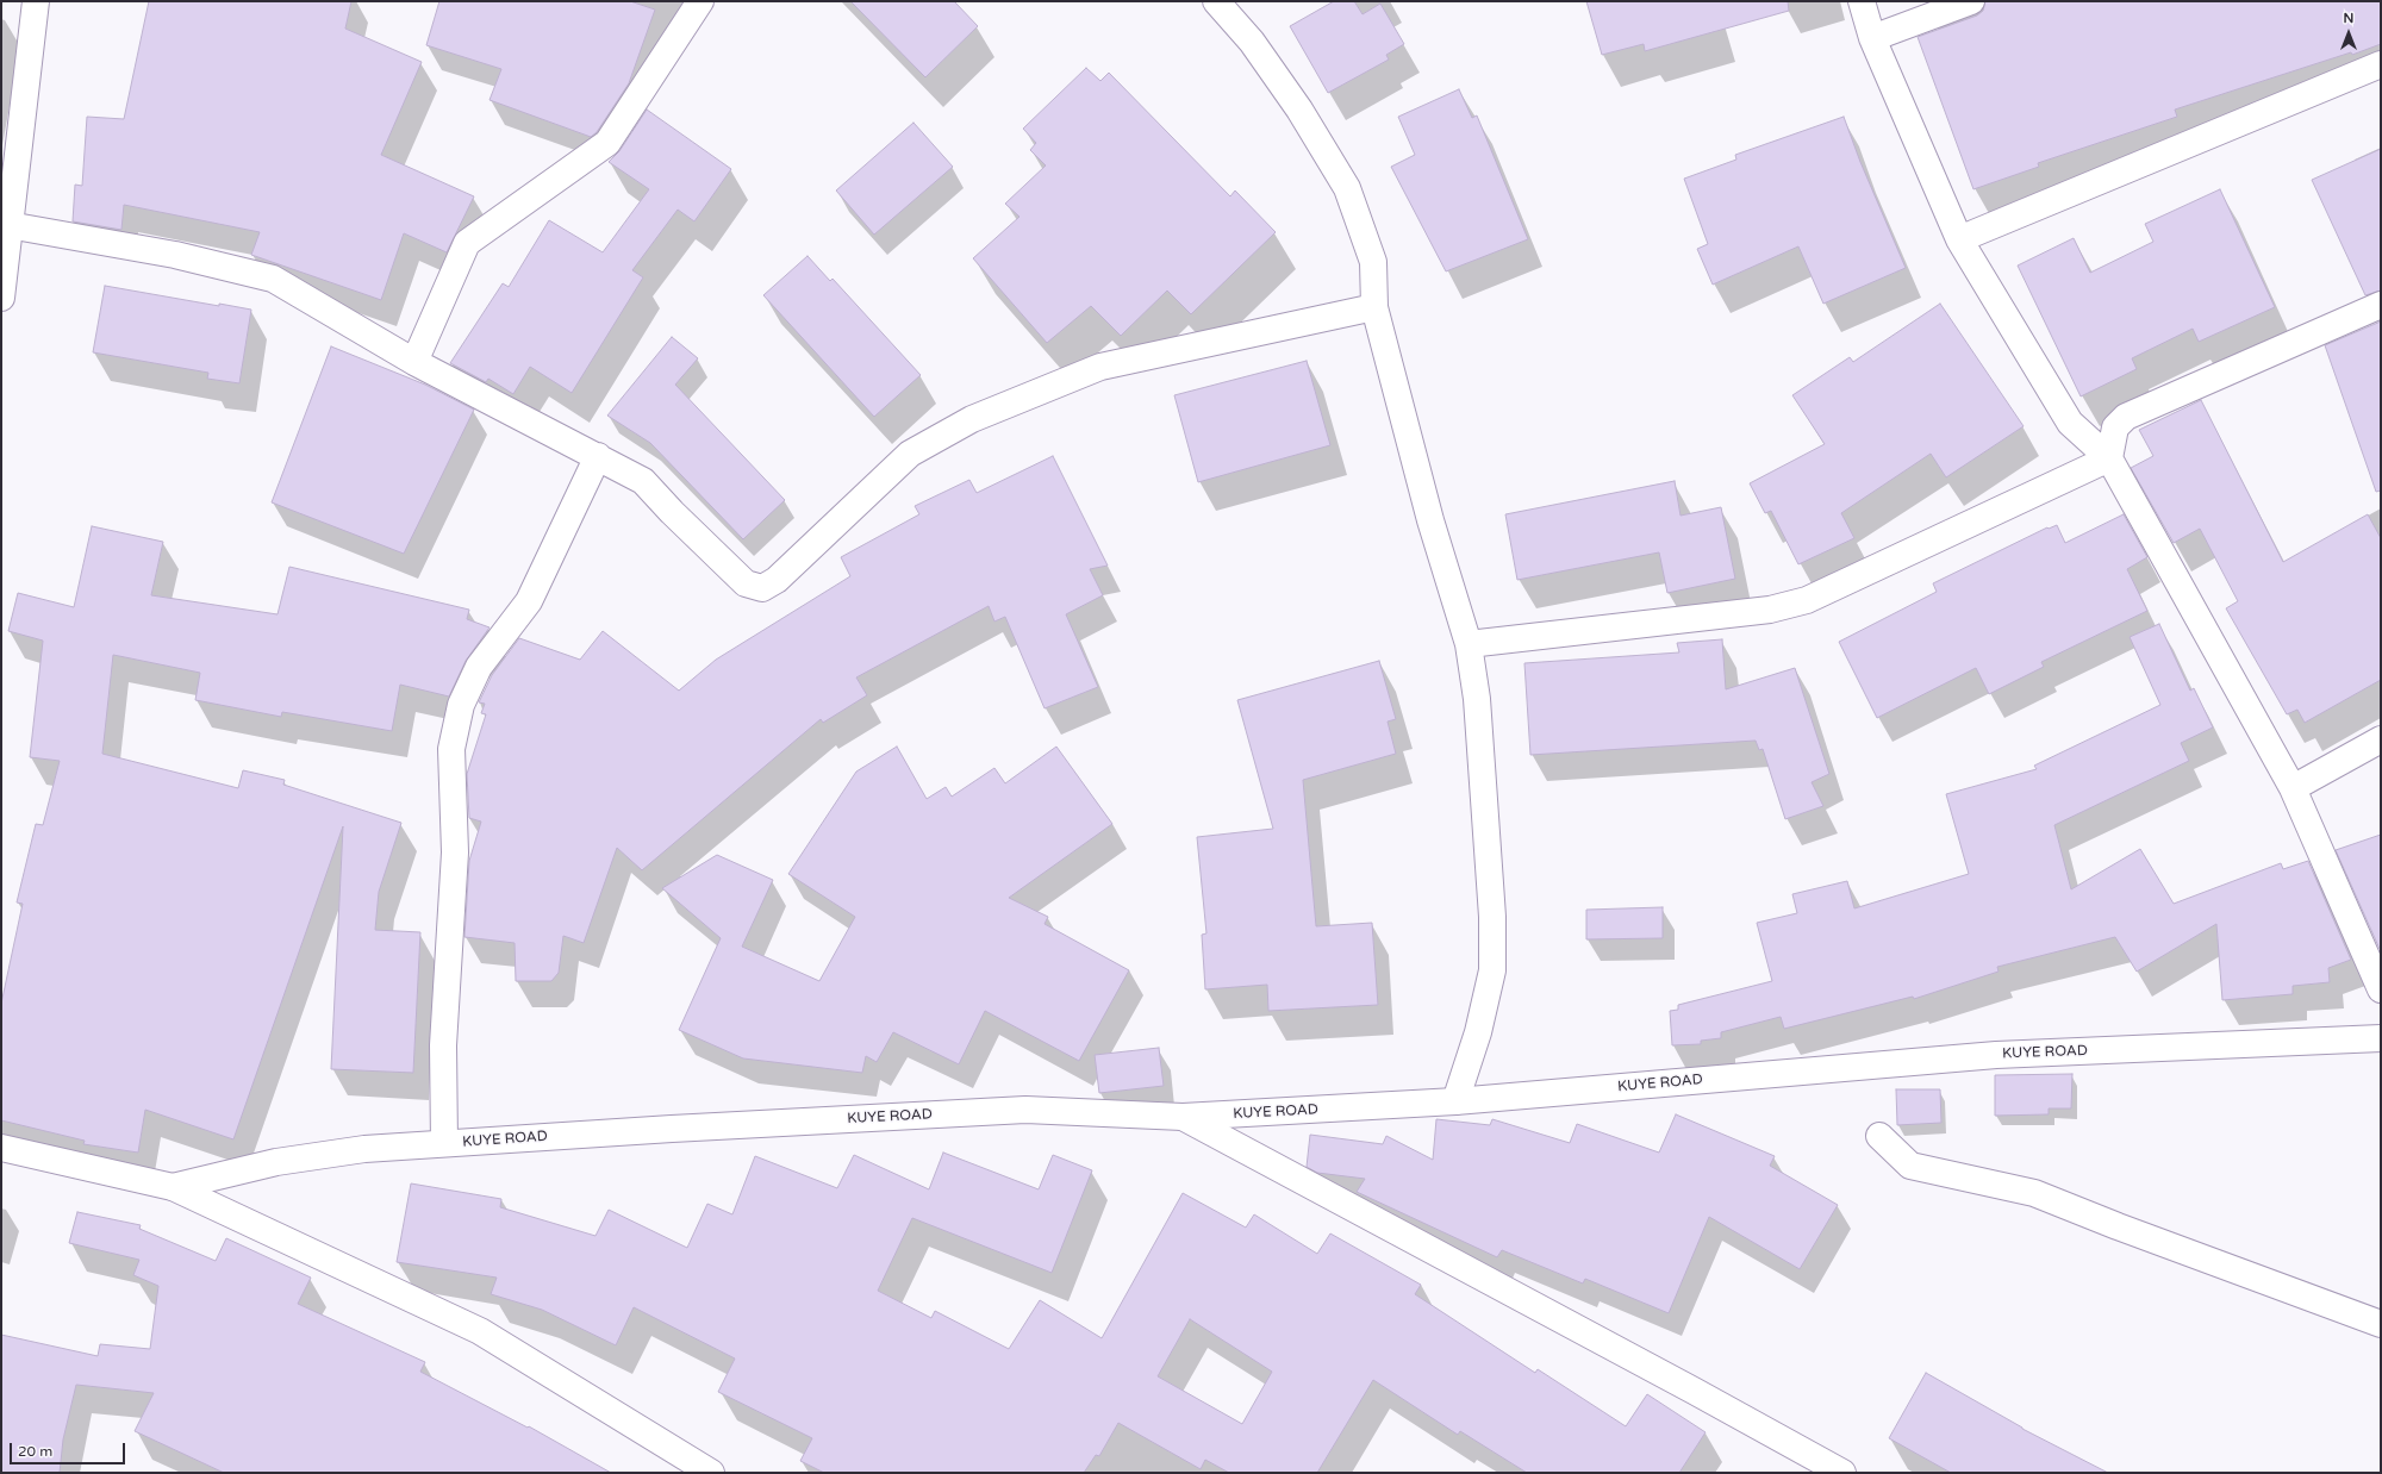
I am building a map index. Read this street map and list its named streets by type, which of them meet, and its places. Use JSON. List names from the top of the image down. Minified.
{"streets":{"street":["KUYE ROAD"]},"scale_bar":"20 m","north":"top"}
